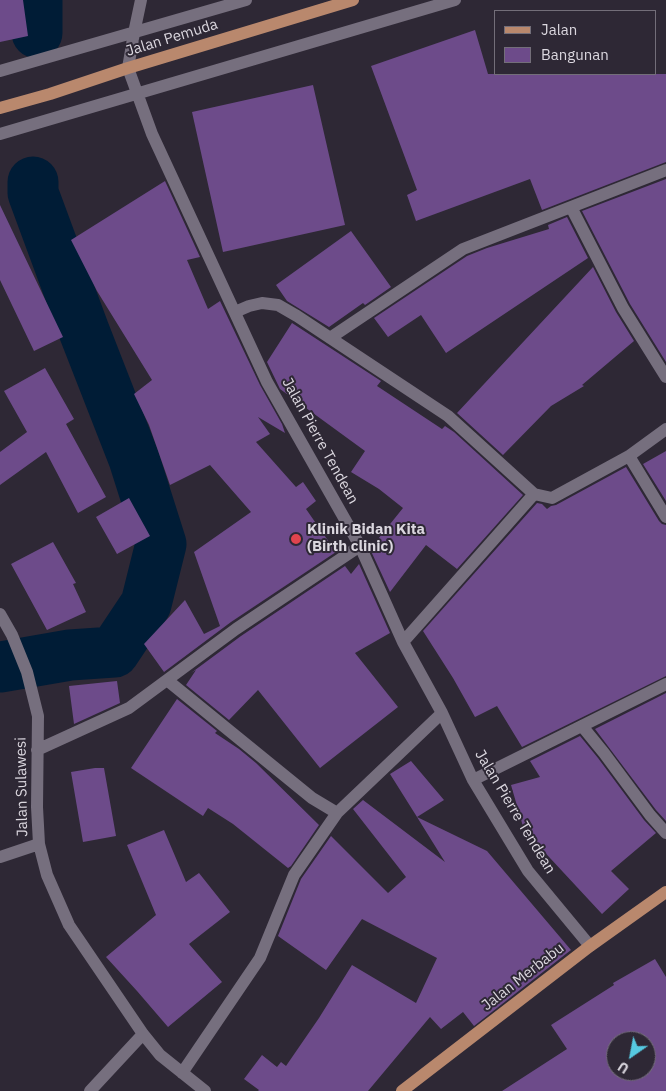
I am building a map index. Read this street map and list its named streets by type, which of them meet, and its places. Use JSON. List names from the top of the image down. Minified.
{"streets":{"main road":["Jalan Pemuda","Jalan Merbabu"],"street":["Jalan Pierre Tendean","Jalan Sulawesi"]},"crossings":[["Jalan Pemuda","Jalan Pierre Tendean"],["Jalan Pierre Tendean","Jalan Merbabu"]],"places":["Klinik Bidan Kita (Birth clinic)"],"legend":["Jalan","Bangunan"],"north":"bottom left"}
